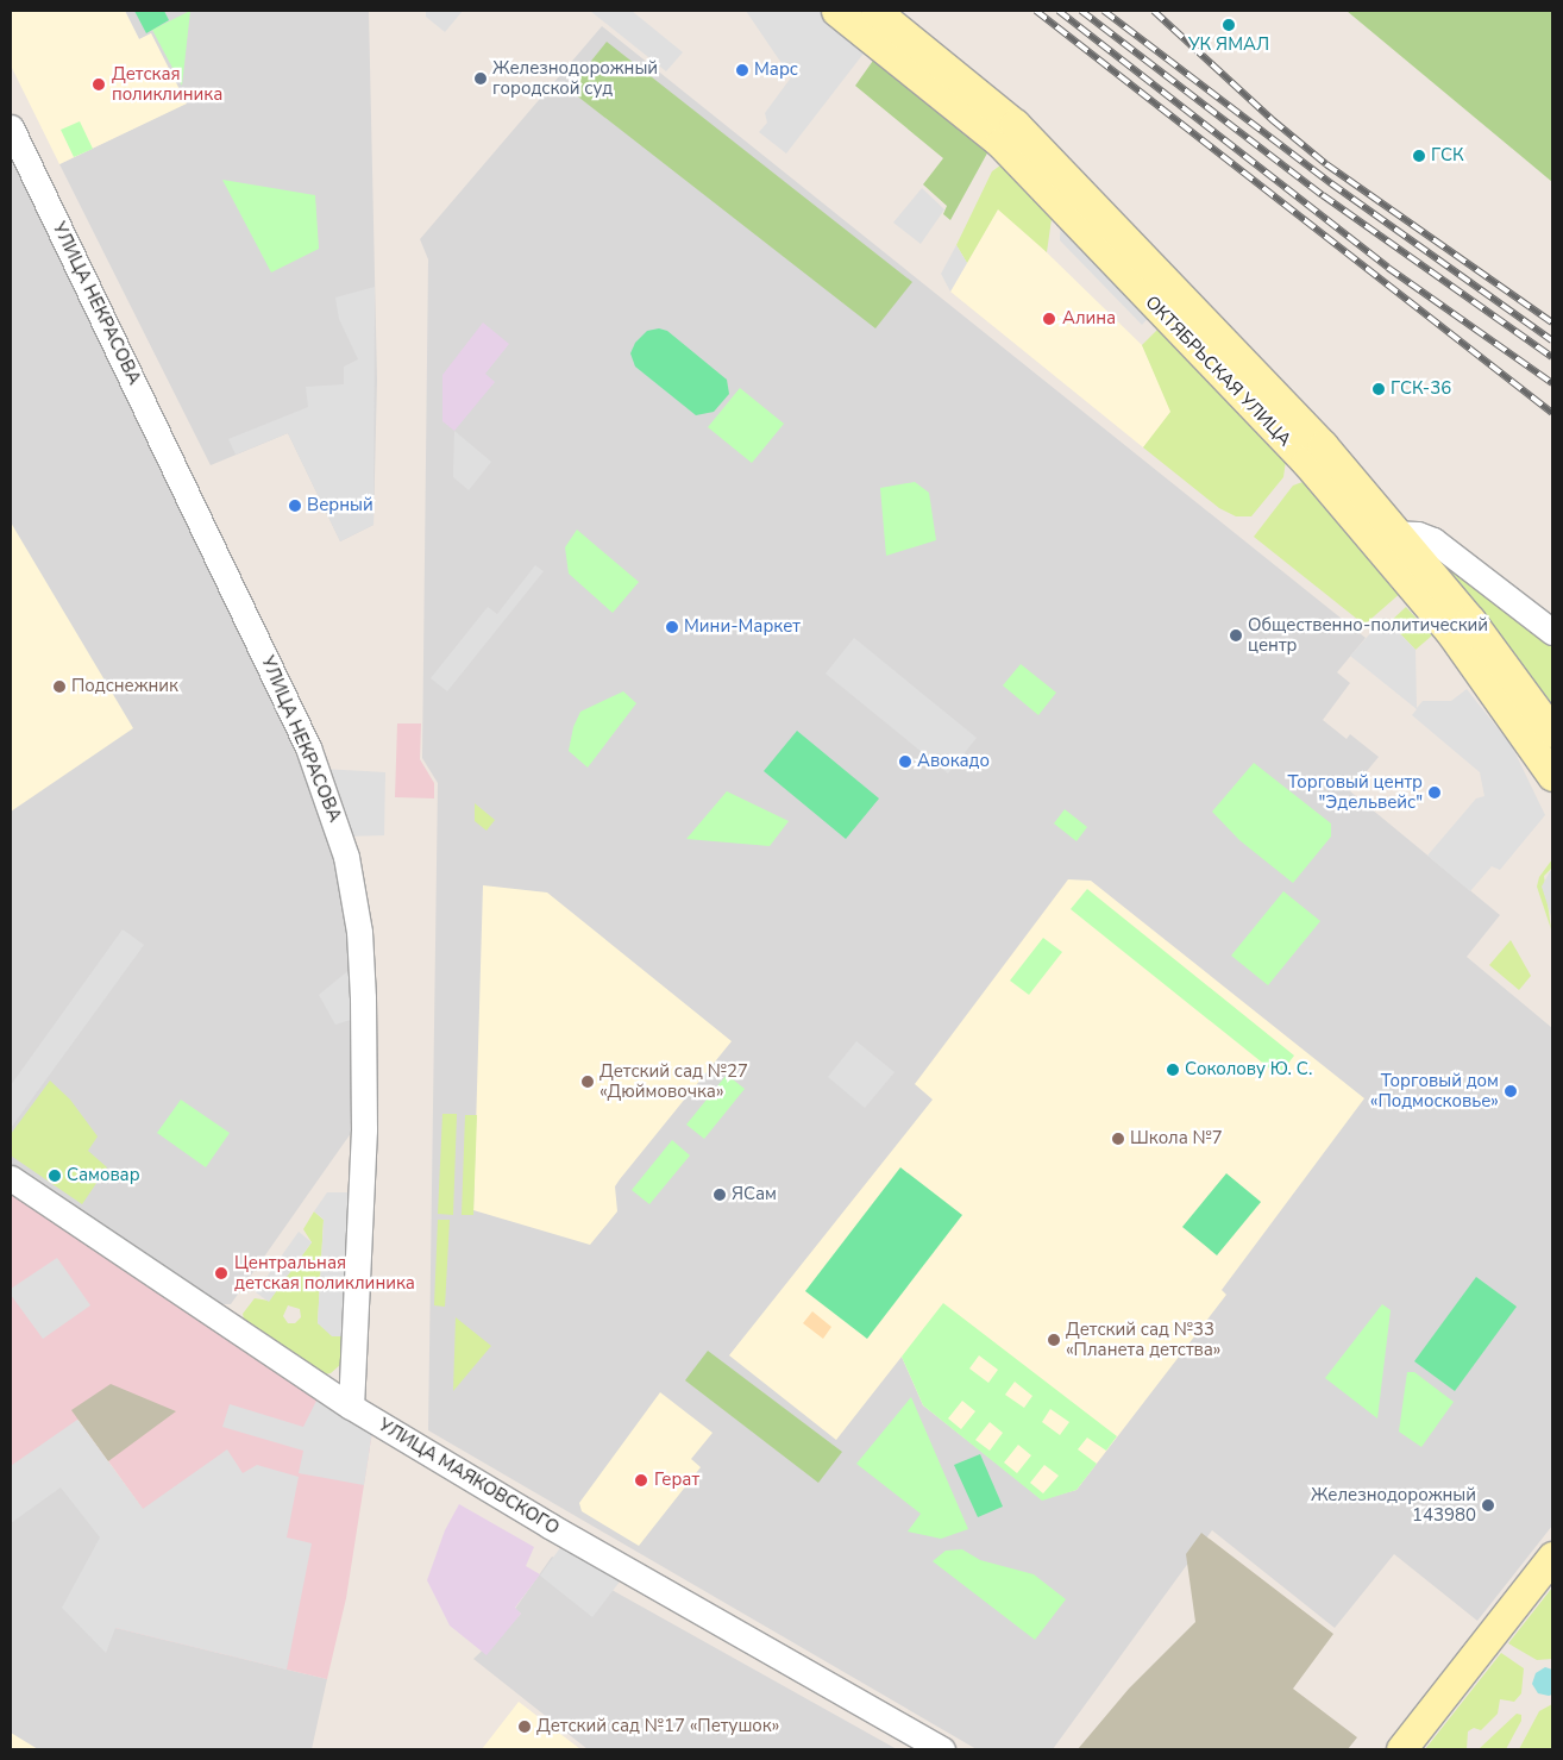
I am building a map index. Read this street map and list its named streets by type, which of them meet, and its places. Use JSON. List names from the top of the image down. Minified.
{"streets":{"main road":["ОКТЯБРЬСКАЯ УЛИЦА"],"street":["УЛИЦА НЕКРАСОВА","УЛИЦА МАЯКОВСКОГО"]},"crossings":[["УЛИЦА НЕКРАСОВА","УЛИЦА МАЯКОВСКОГО"]],"places":["УК ЯМАЛ","Марс","Железнодорожный городской суд","Детская поликлиника","ГСК","Алина","ГСК-36","Верный","Мини-Маркет","Общественно-политический центр","Подснежник","Авокадо","Торговый центр \"Эдельвейс\"","Соколову Ю. С.","Детский сад №27 «Дюймовочка»","Торговый дом «Подмосковье»","Школа №7","Самовар","ЯСам","Центральная детская поликлиника","Детский сад №33 «Планета детства»","Герат","Железнодорожный 143980","Детский сад №17 «Петушок»"]}
